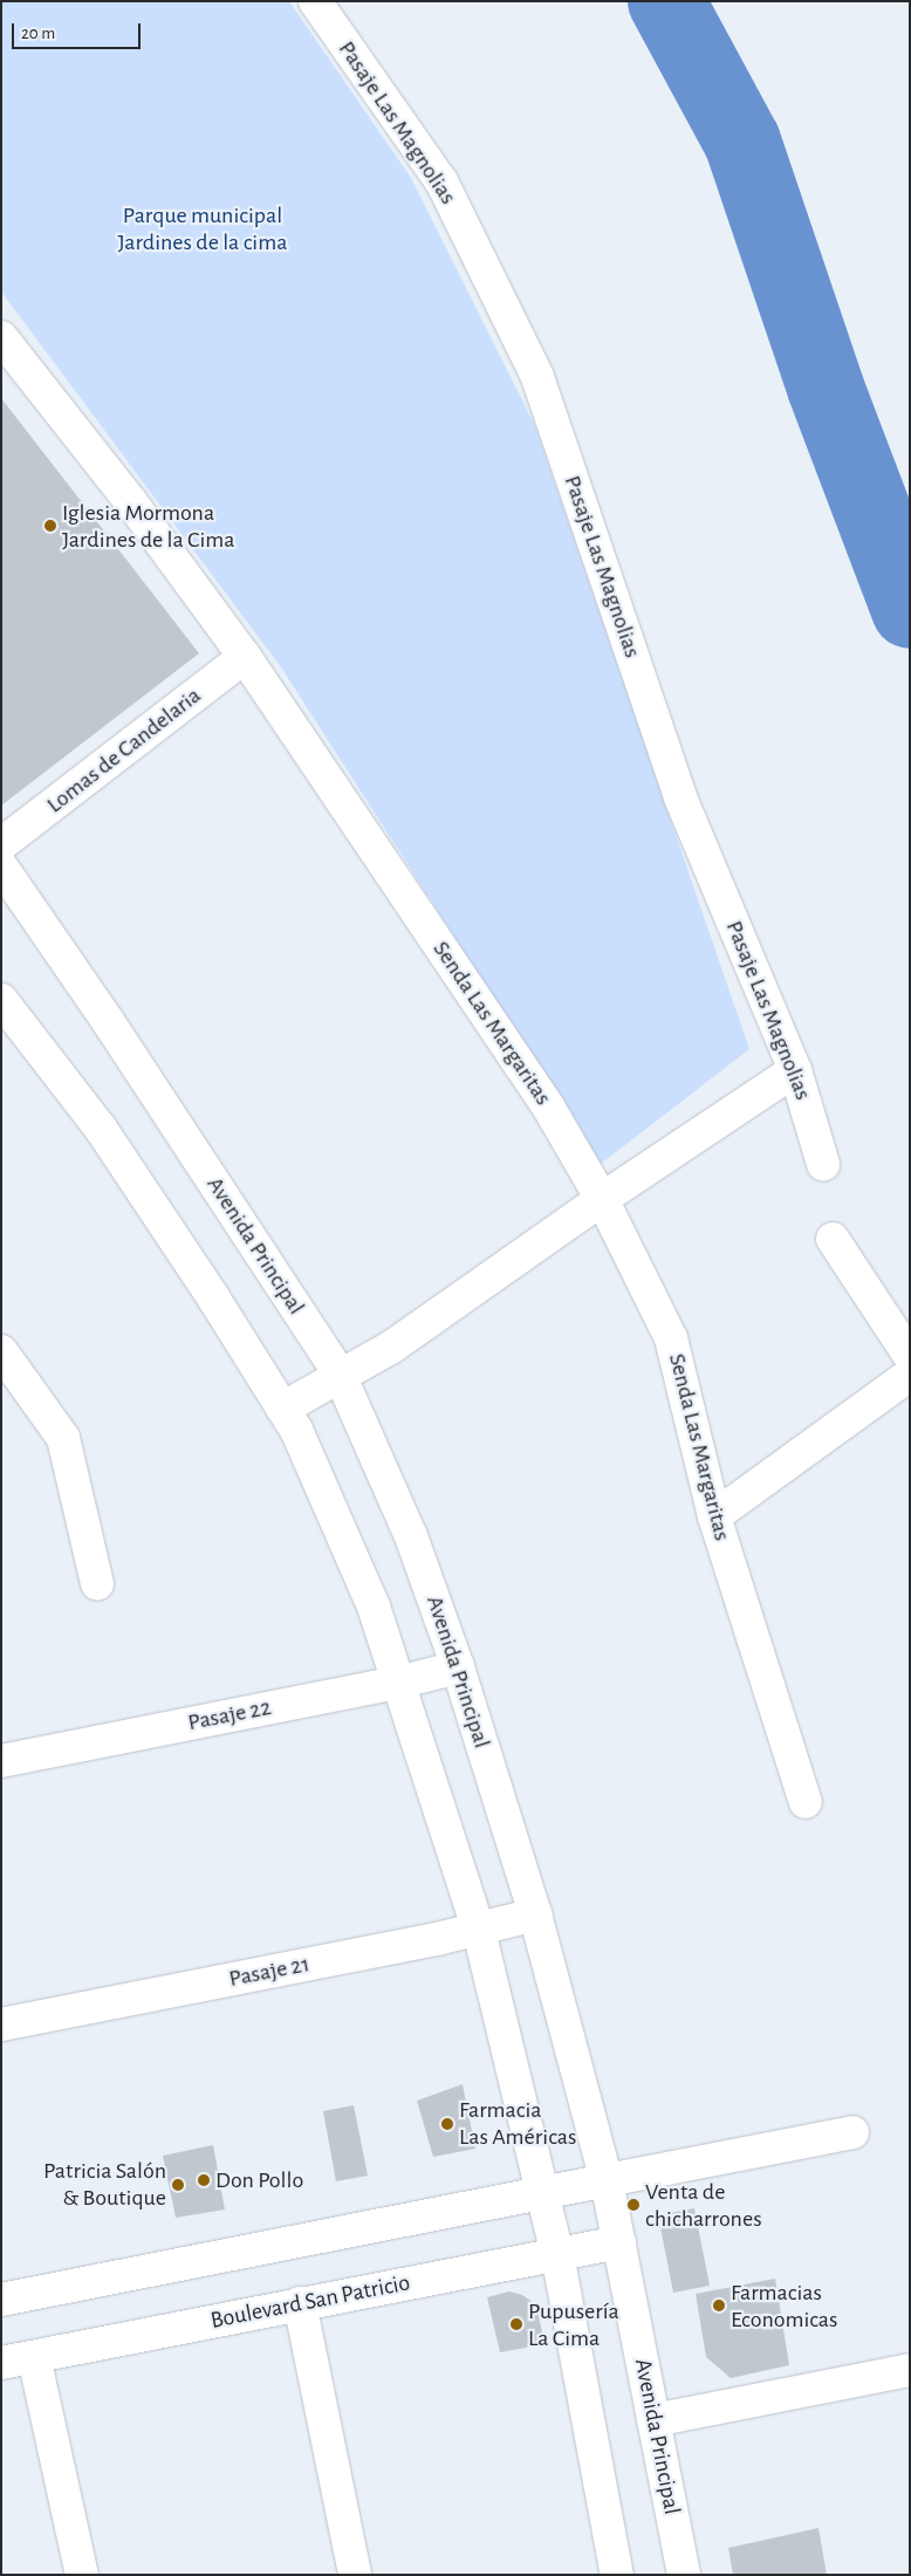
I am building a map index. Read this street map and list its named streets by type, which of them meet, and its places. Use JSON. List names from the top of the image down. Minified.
{"streets":{"street":["Pasaje Las Magnolias","Lomas de Candelaria","Senda Las Margaritas","Avenida Principal","Pasaje 22","Pasaje 21","Boulevard San Patricio"]},"crossings":[["Lomas de Candelaria","Senda Las Margaritas"],["Avenida Principal","Pasaje 22"],["Avenida Principal","Pasaje 21"],["Avenida Principal","Boulevard San Patricio"]],"parks":["Parque municipal Jardines de la cima"],"places":["Iglesia Mormona Jardines de la Cima","Farmacia Las Américas","Don Pollo","Patricia Salón & Boutique","Venta de chicharrones","Farmacias Economicas","Pupusería La Cima"],"scale_bar":"20 m"}
